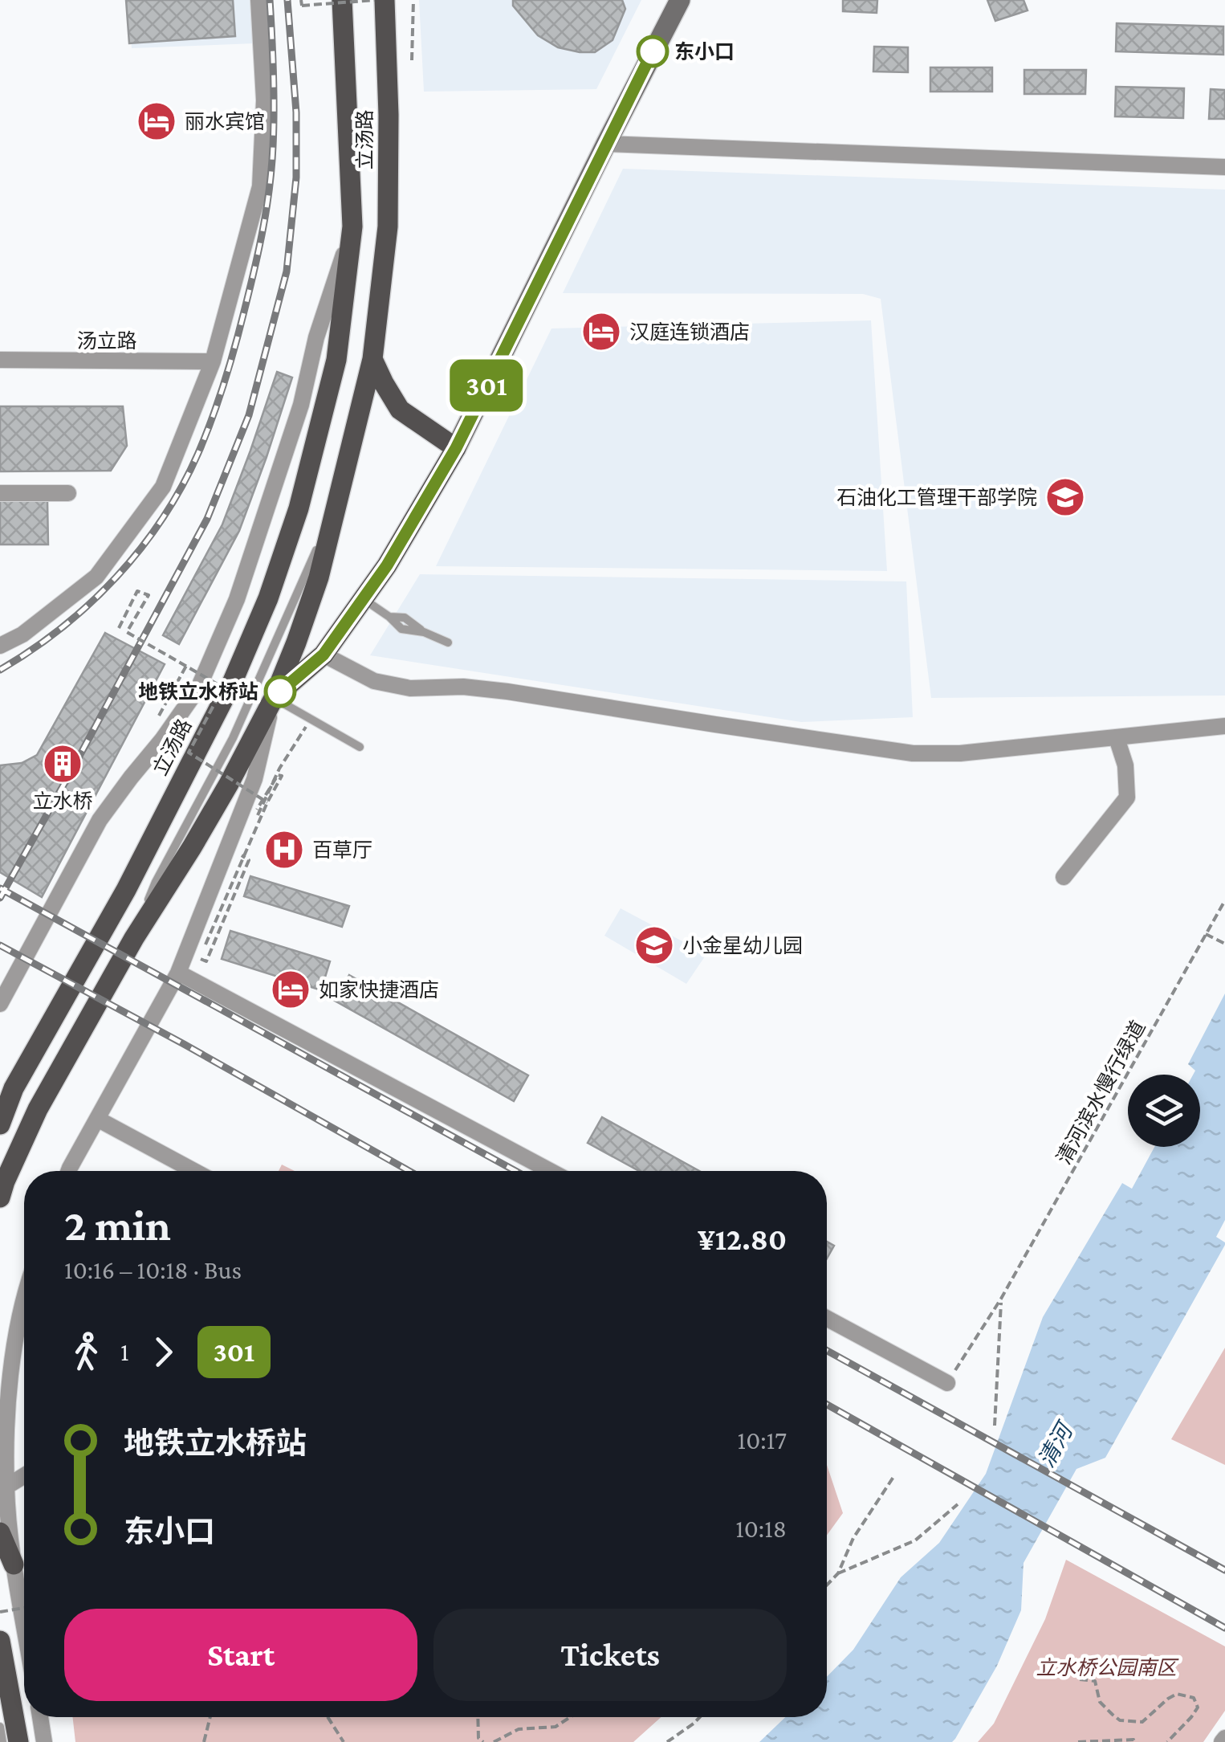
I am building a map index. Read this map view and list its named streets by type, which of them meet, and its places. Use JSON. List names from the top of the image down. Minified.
{"streets":{"main road":["立汤路"],"street":["汤立路"],"path":["清河滨水慢行绿道"]},"water":["清河"],"parks":["立水桥公园南区"],"places":{"other":["东小口","地铁立水桥站"],"hotel":["丽水宾馆","汉庭连锁酒店","如家快捷酒店"],"school or university":["石油化工管理干部学院","小金星幼儿园"],"building":["立水桥"],"hospital":["百草厅"]},"lines":["bus line 301"],"page":{"on_map":"301","heading":["2 min","10:16 – 10:18 · Bus","¥12.80"],"legs":["1","301"],"list":[{"name":"地铁立水桥站","value":"10:17"},{"name":"东小口","value":"10:18"}],"buttons":["Start","Tickets"]}}
